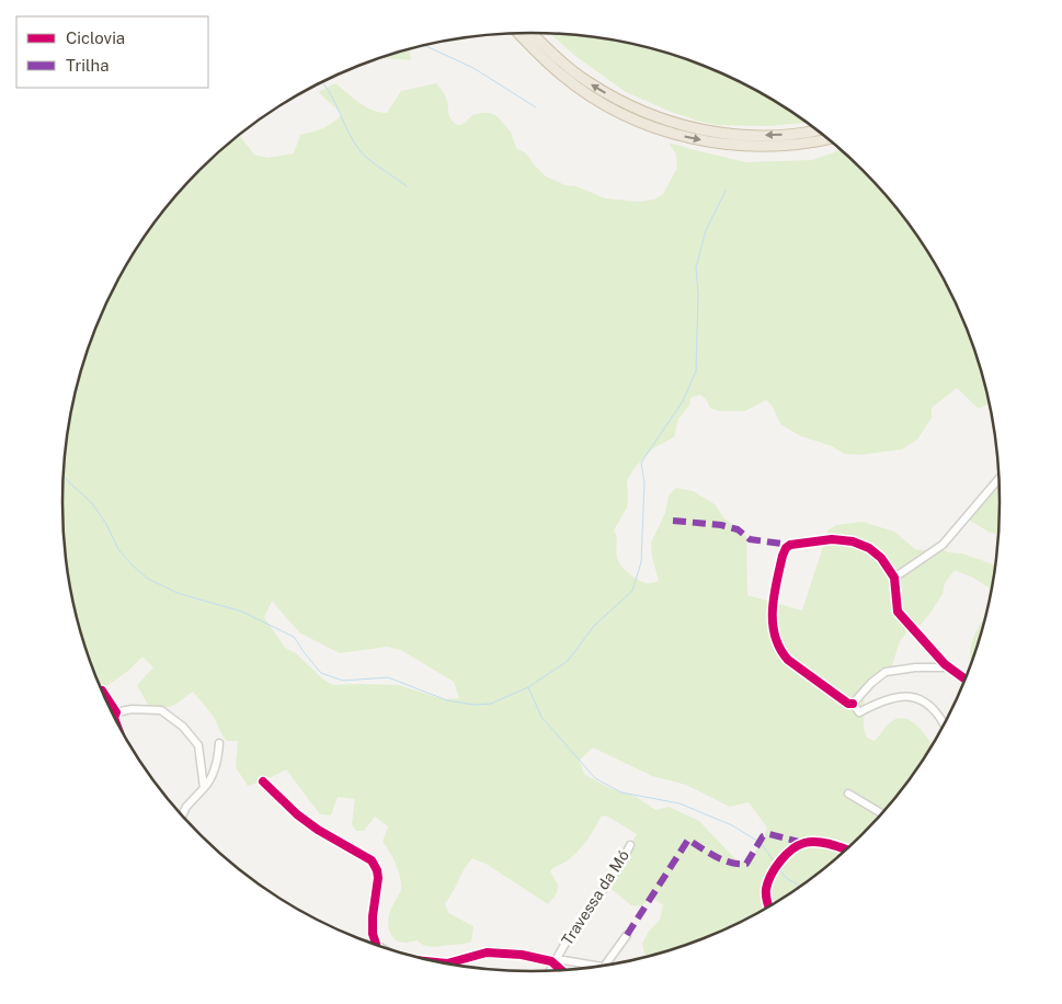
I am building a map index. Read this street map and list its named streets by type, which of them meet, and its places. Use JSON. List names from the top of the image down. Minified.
{"streets":{"street":["Travessa da Mó"]},"legend":["Ciclovia","Trilha"]}
